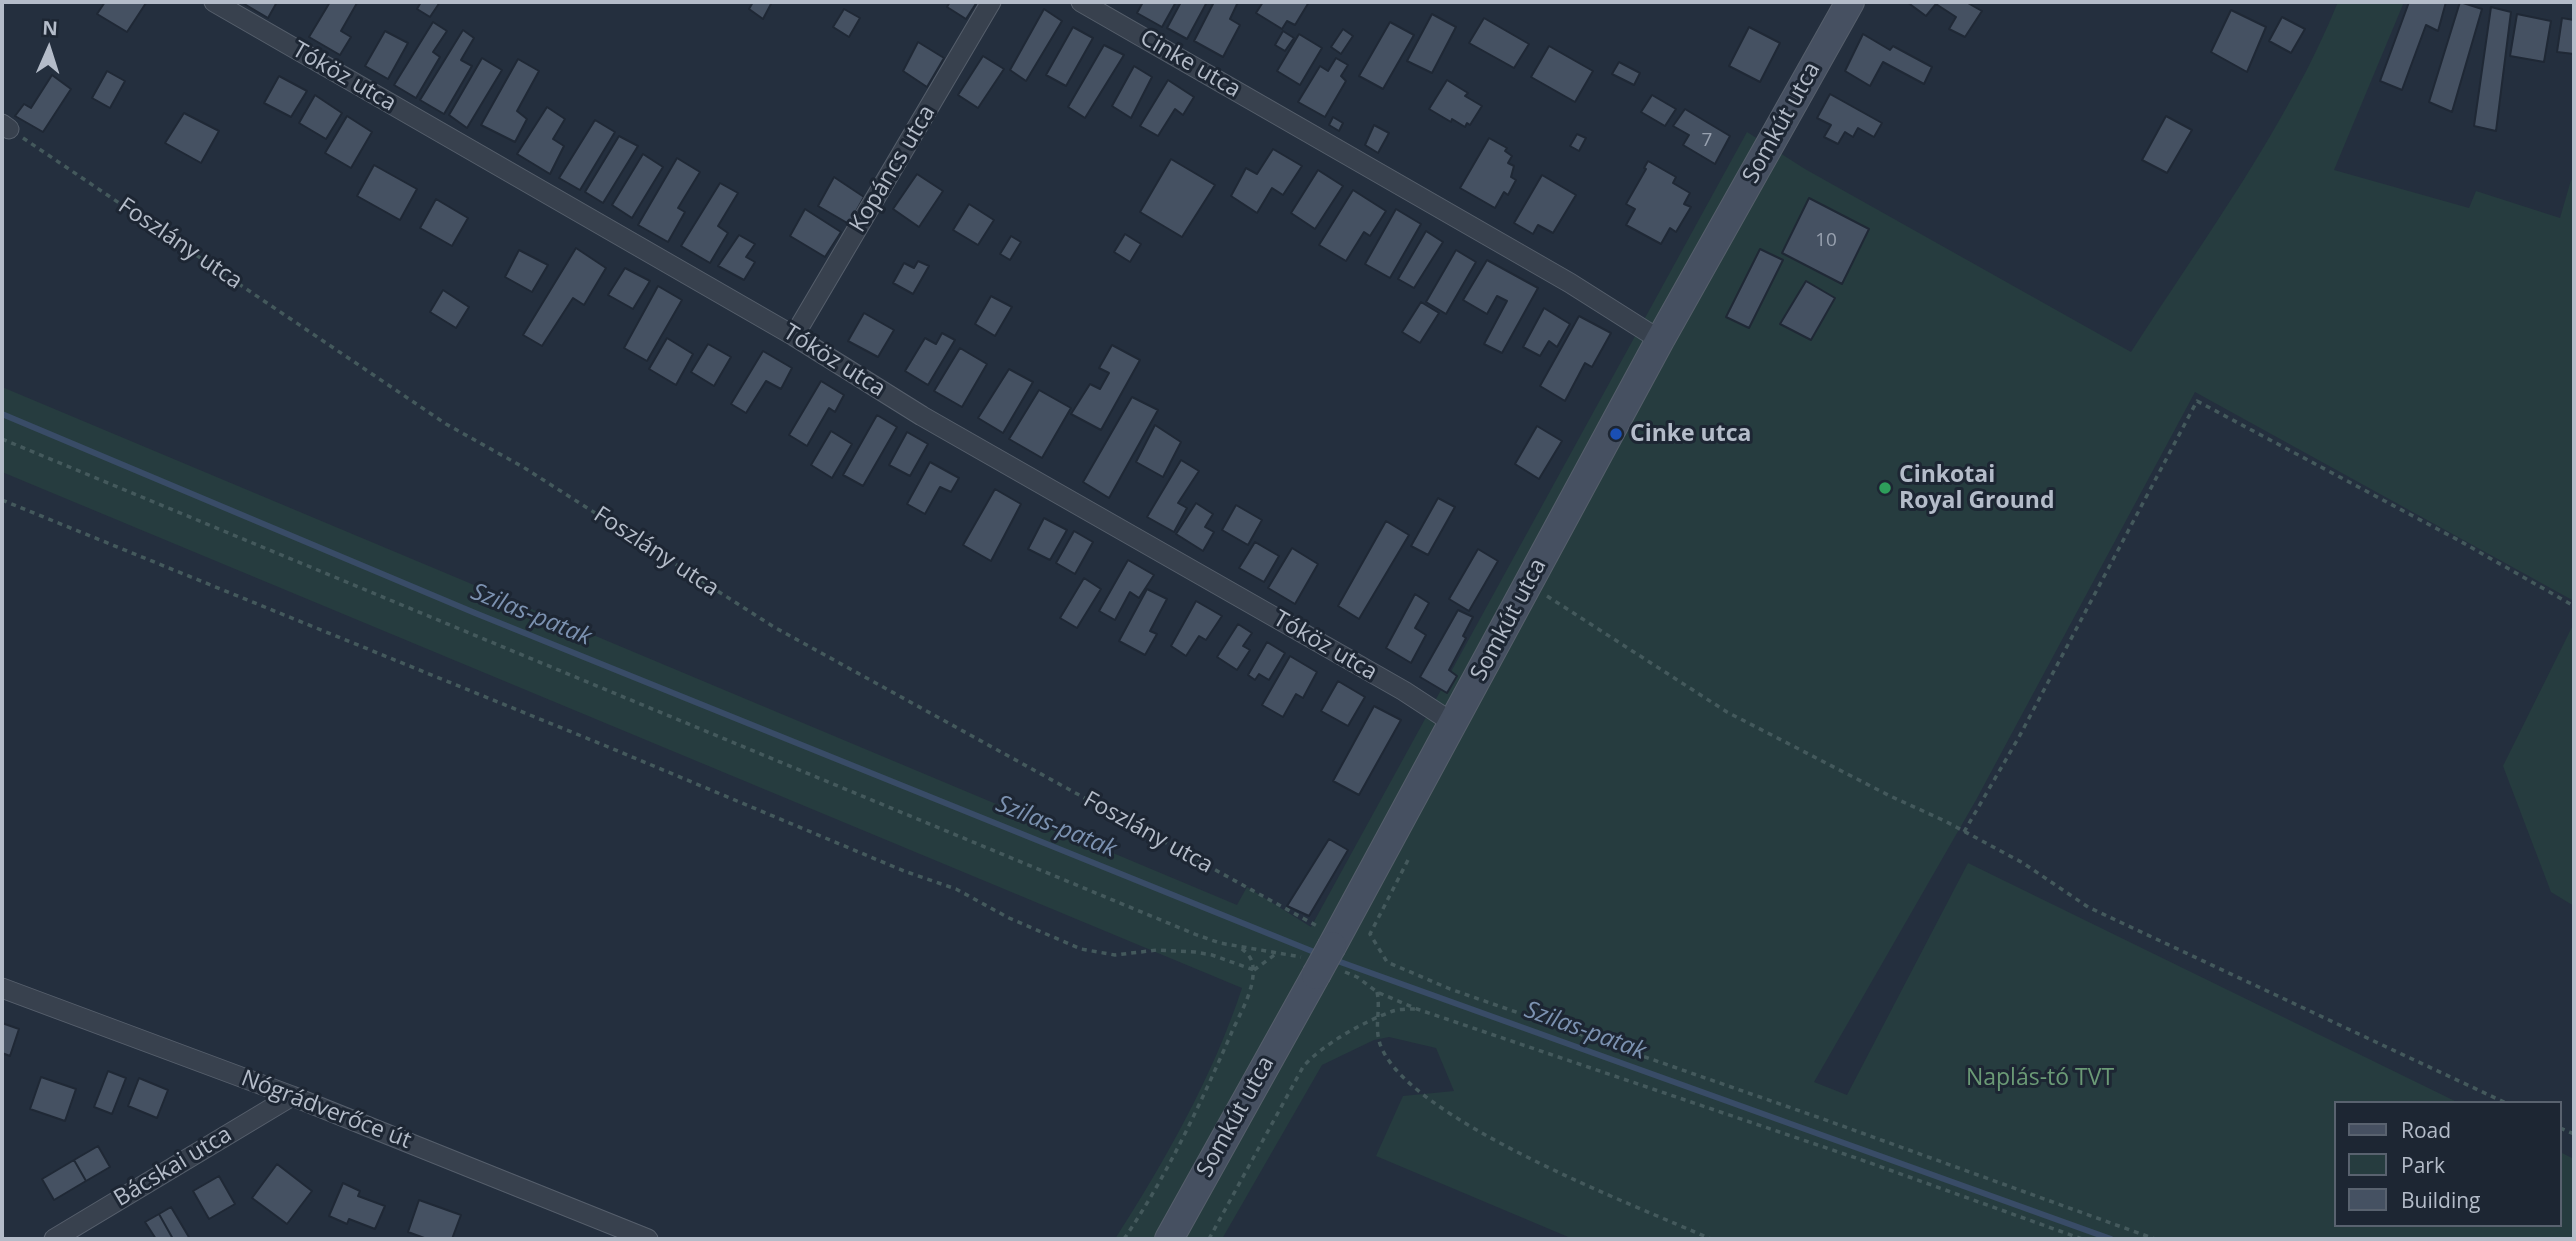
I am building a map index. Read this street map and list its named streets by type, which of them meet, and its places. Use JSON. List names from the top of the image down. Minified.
{"streets":{"street":["Cinke utca","Tóköz utca","Somkút utca","Kopáncs utca","Nógrádverőce út","Bácskai utca"],"path":["Foszlány utca"]},"crossings":[["Cinke utca","Somkút utca"],["Tóköz utca","Somkút utca"],["Tóköz utca","Kopáncs utca"],["Somkút utca","Foszlány utca"],["Nógrádverőce út","Bácskai utca"]],"water":["Szilas-patak"],"parks":["Naplás-tó TVT"],"places":["Cinke utca","Cinkotai Royal Ground"],"house_numbers":["7","10"],"legend":["Road","Park","Building"],"north":"top"}
